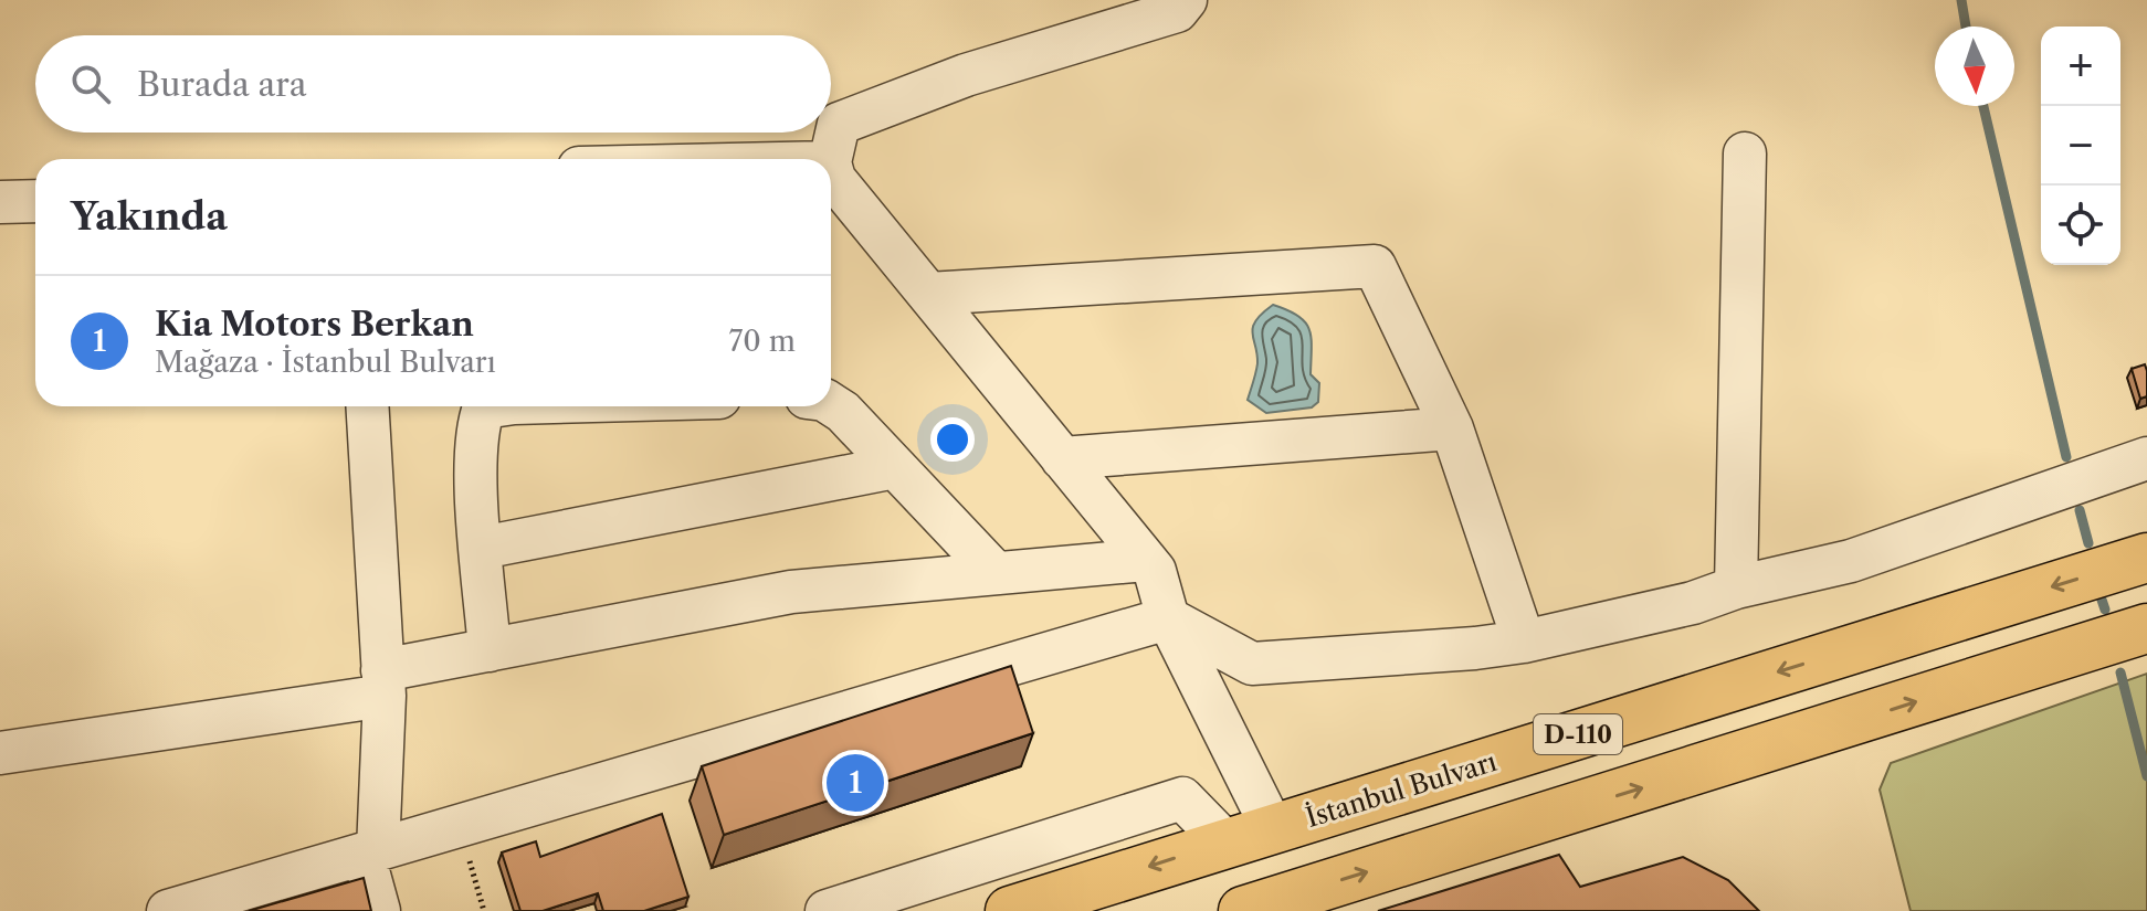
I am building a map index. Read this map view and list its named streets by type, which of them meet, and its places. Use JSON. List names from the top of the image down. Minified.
{"streets":{"highway":["D-110","İstanbul Bulvarı"]},"north":"bottom","page":{"map_buttons":["+","−"],"search":"Burada ara","heading":"Yakında","list":[{"mark":"1","name":"Kia Motors Berkan","note":"Mağaza · İstanbul Bulvarı","value":"70 m"}],"pins":"1"}}
